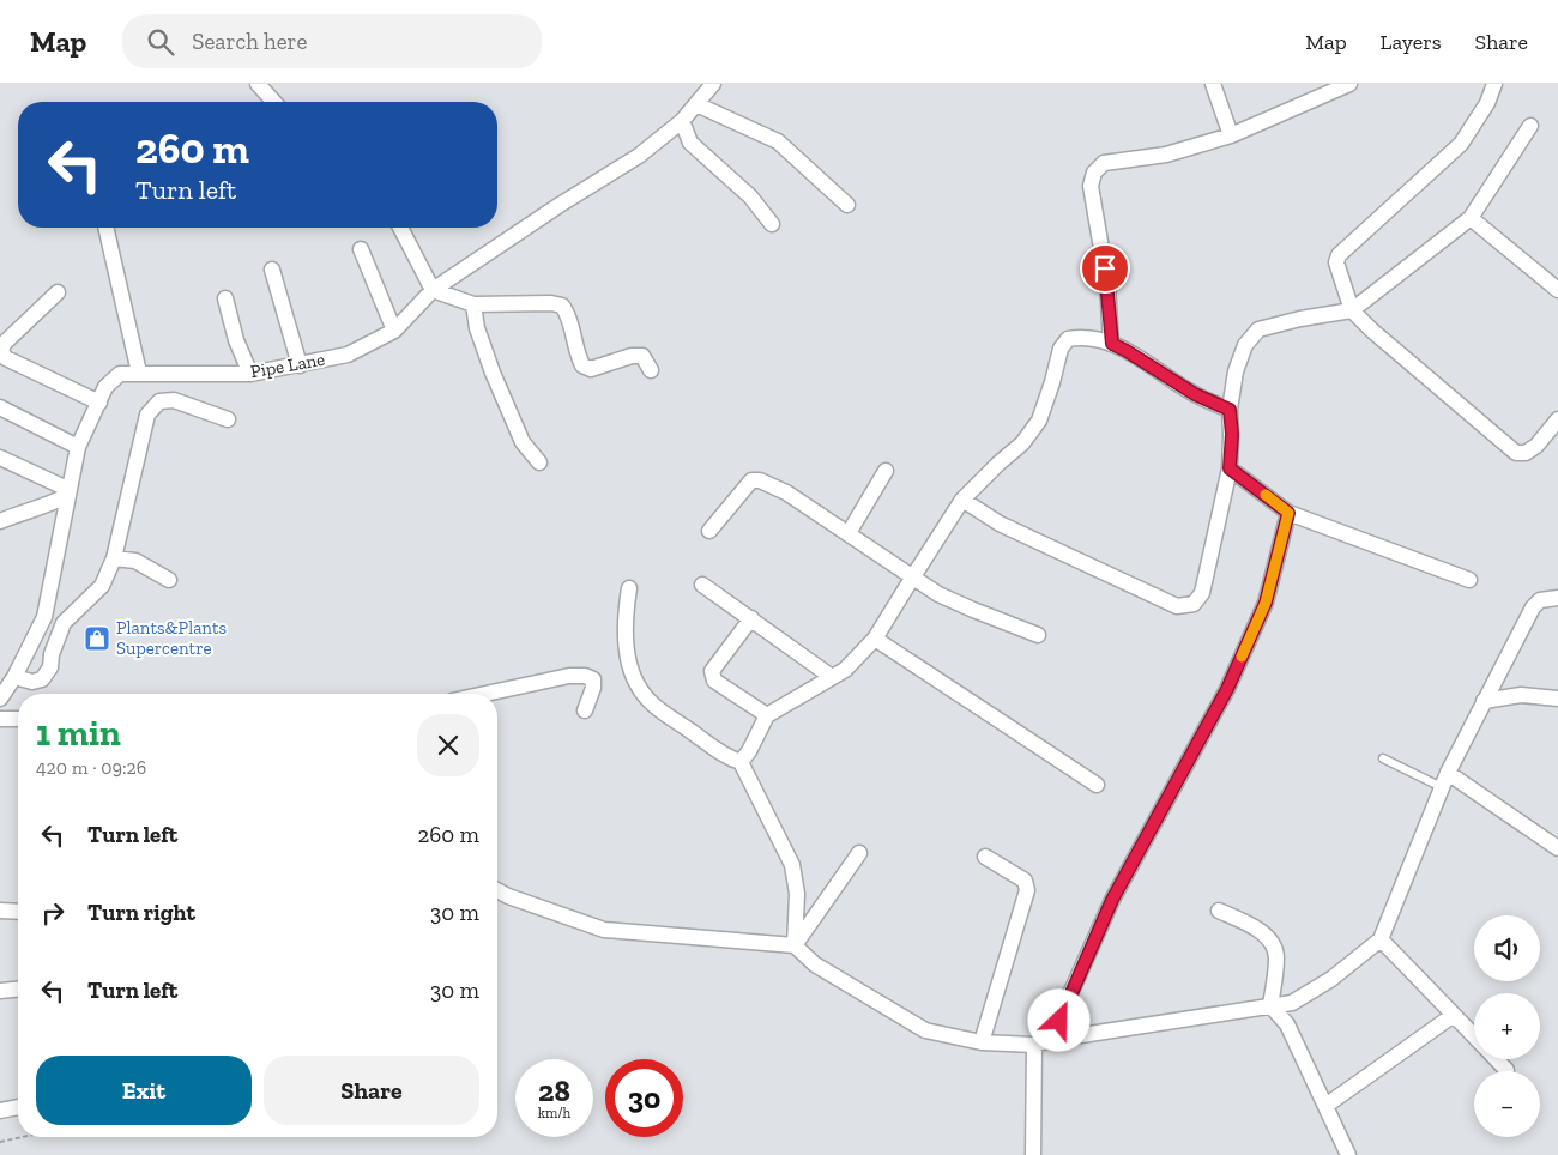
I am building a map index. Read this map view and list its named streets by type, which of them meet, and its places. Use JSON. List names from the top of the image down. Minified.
{"streets":{"street":["Pipe Lane"]},"places":{"shop":["Plants&Plants Supercentre"]},"page":{"header":"Map","search":"Search here","nav":["Map","Layers","Share"],"turn":["260 m","Turn left"],"heading":["1 min","420 m · 09:26"],"list":[{"name":"Turn left","value":"260 m"},{"name":"Turn right","value":"30 m"},{"name":"Turn left","value":"30 m"}],"map_buttons":["+","−"],"buttons":["Exit","Share"],"speed":"28 km/h","limit":"30"}}
